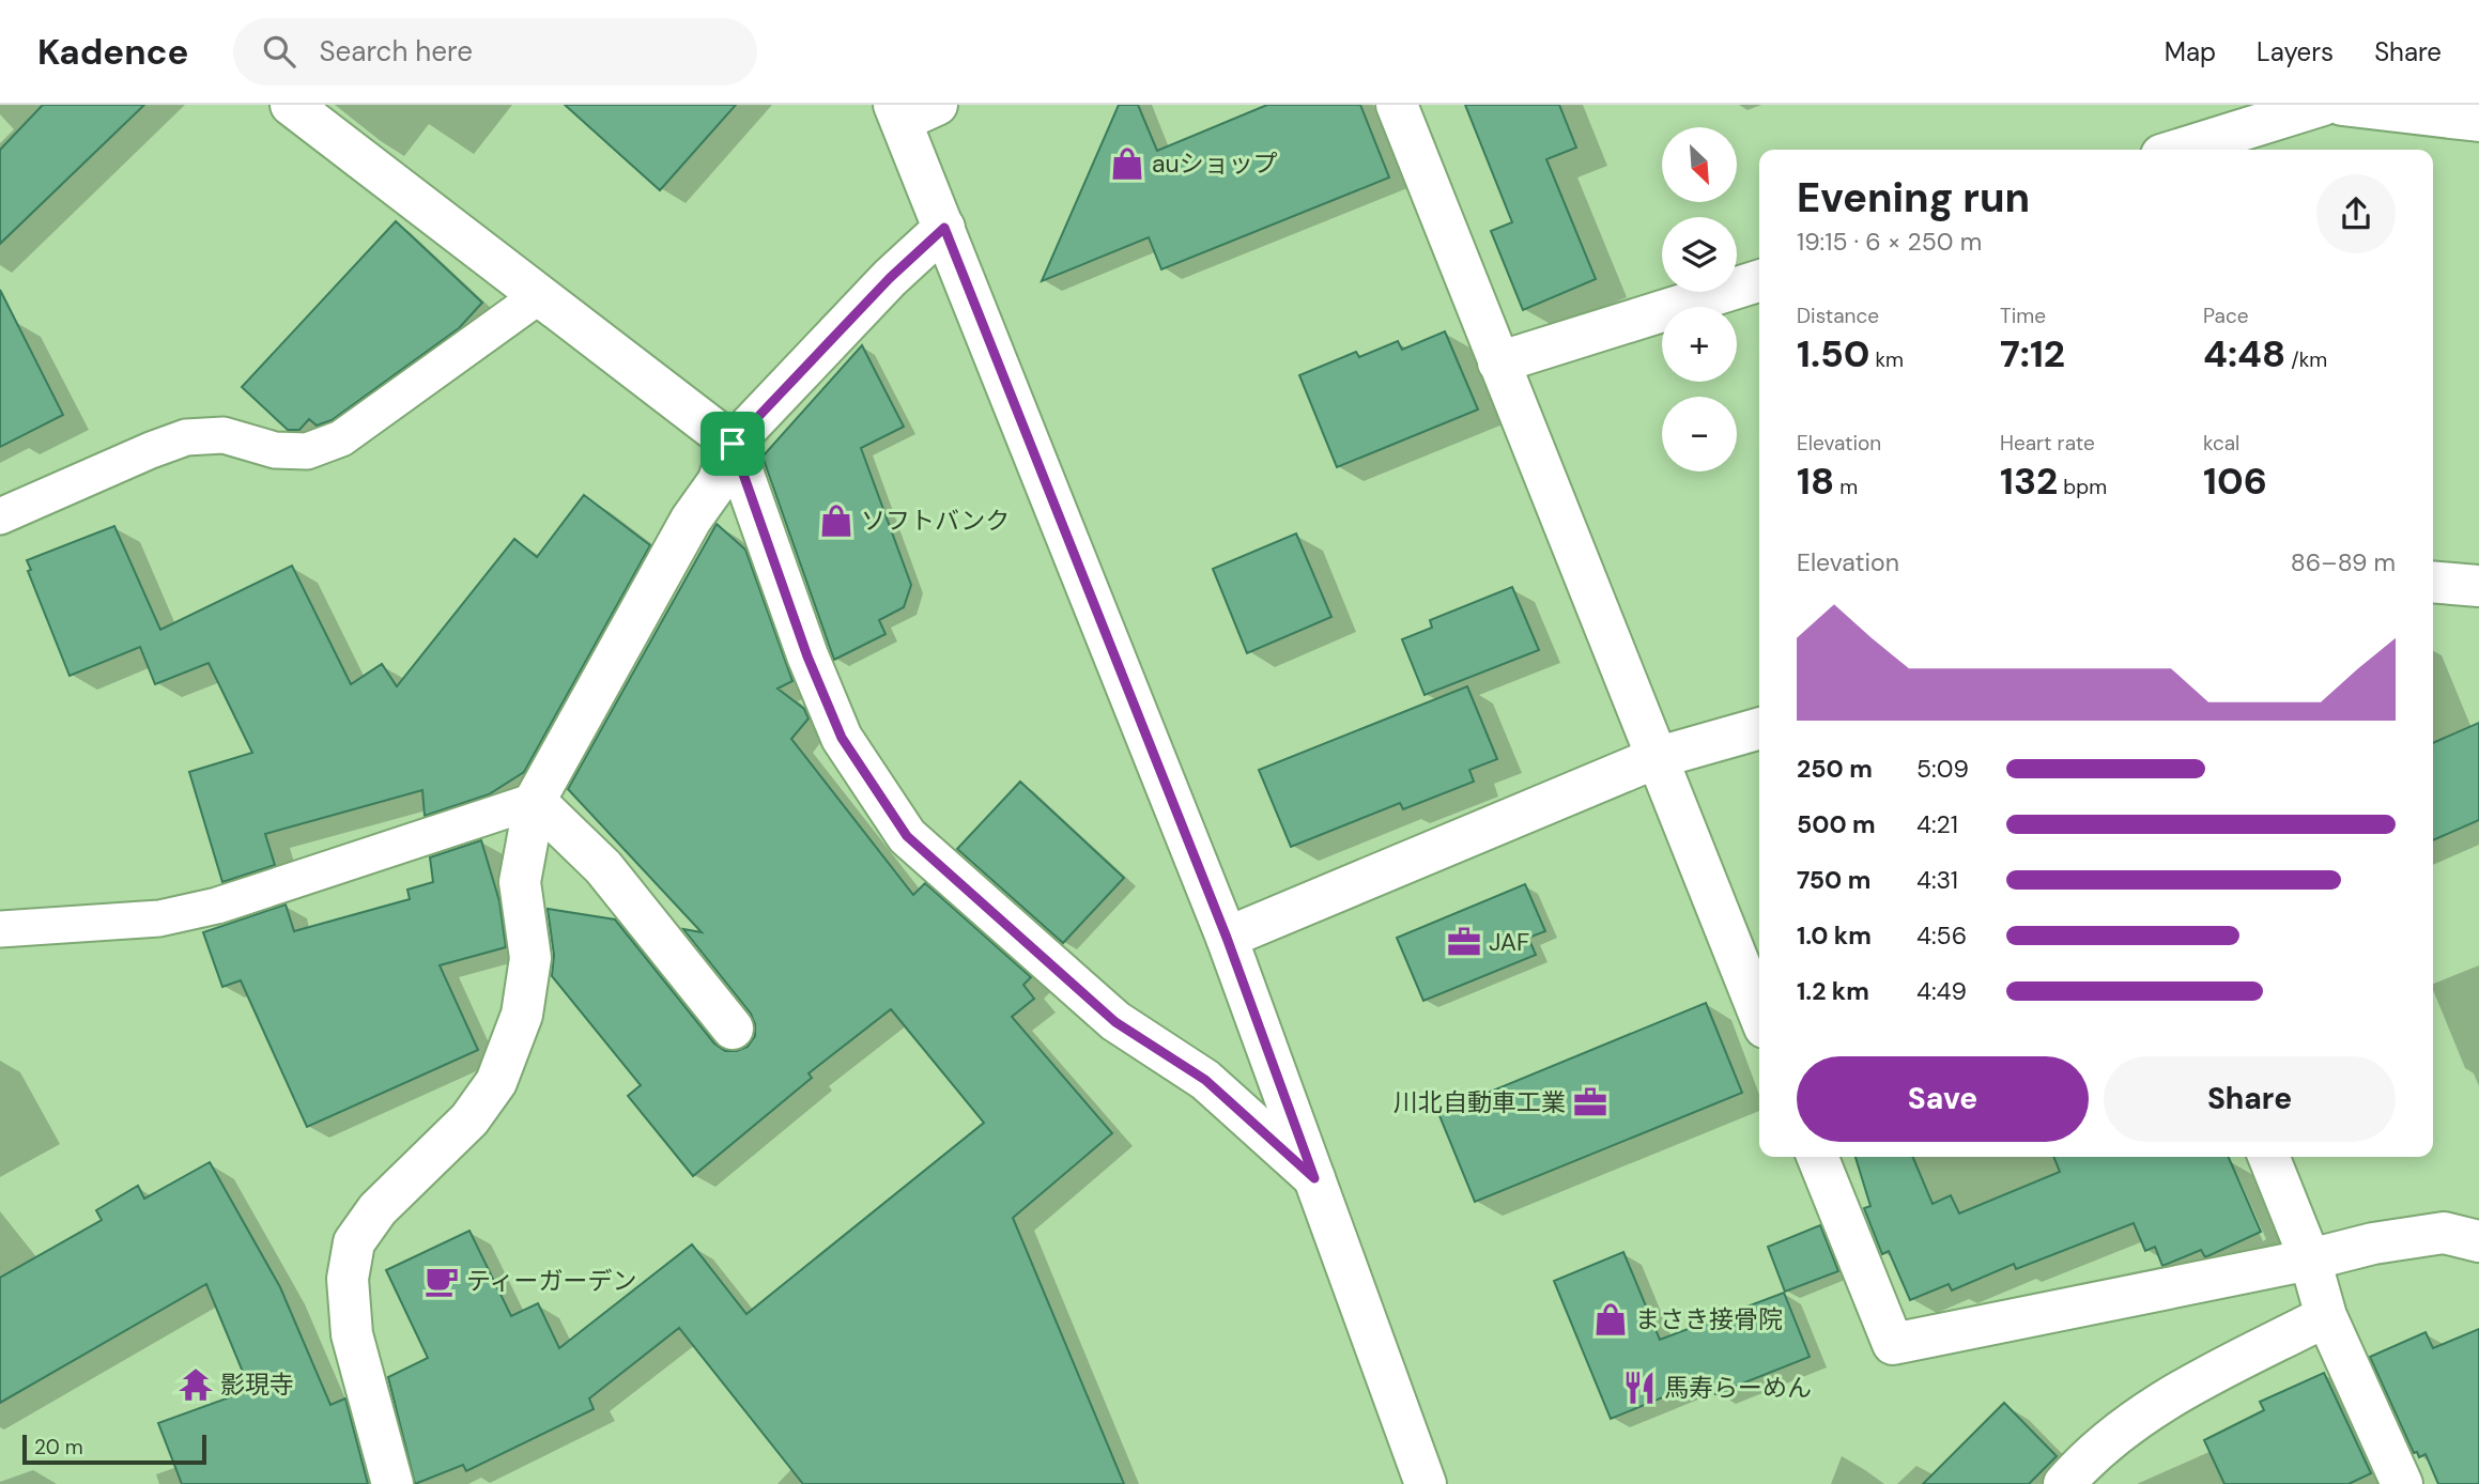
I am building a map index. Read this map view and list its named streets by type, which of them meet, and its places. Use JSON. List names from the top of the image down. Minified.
{"places":{"shop":["auショップ","ソフトバンク","まさき接骨院"],"office":["JAF","川北自動車工業"],"cafe":["ティーガーデン"],"temple":["影現寺"],"restaurant":["馬寿らーめん"]},"scale_bar":"20 m","north":"bottom right","page":{"header":"Kadence","search":"Search here","nav":["Map","Layers","Share"],"map_buttons":["+","−"],"heading":["Evening run","19:15 · 6 × 250 m"],"stats":[["Distance","1.50 km"],["Time","7:12"],["Pace","4:48 /km"],["Elevation","18 m"],["Heart rate","132 bpm"],["kcal","106"]],"chart":["Elevation","86–89 m"],"list":[{"name":"250 m","note":"5:09"},{"name":"500 m","note":"4:21"},{"name":"750 m","note":"4:31"},{"name":"1.0 km","note":"4:56"},{"name":"1.2 km","note":"4:49"}],"buttons":["Save","Share"],"scale":"20 m"}}
